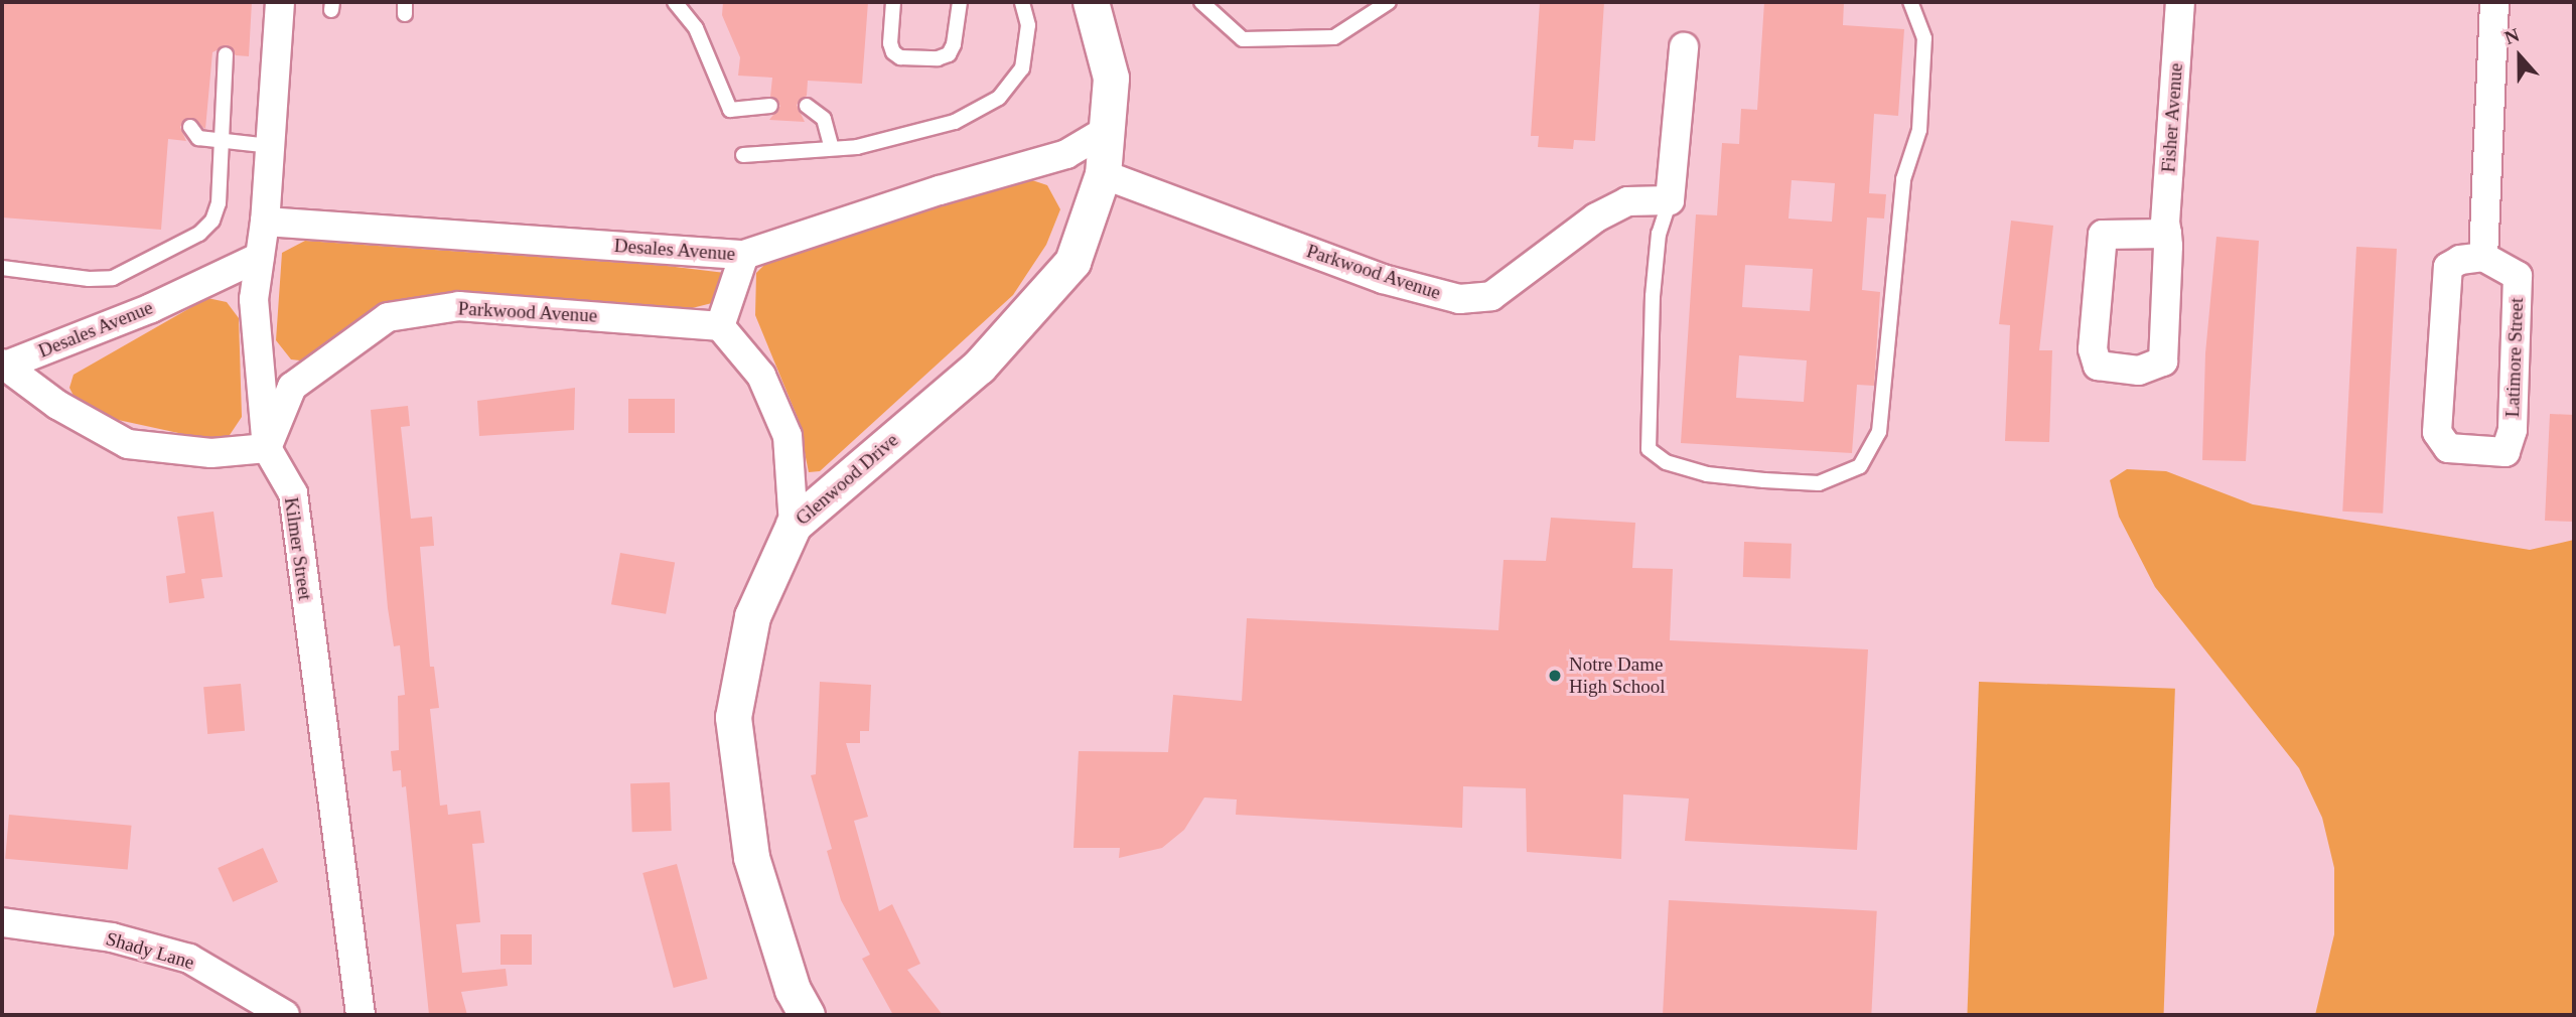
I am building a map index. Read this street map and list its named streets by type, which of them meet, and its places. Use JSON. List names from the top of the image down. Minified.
{"streets":{"street":["Fisher Avenue","Desales Avenue","Parkwood Avenue","Latimore Street","Glenwood Drive","Kilmer Street","Shady Lane"]},"crossings":[["Desales Avenue","Glenwood Drive"],["Desales Avenue","Kilmer Street"],["Parkwood Avenue","Glenwood Drive"],["Parkwood Avenue","Kilmer Street"]],"places":["Notre Dame High School"],"north":"top"}
